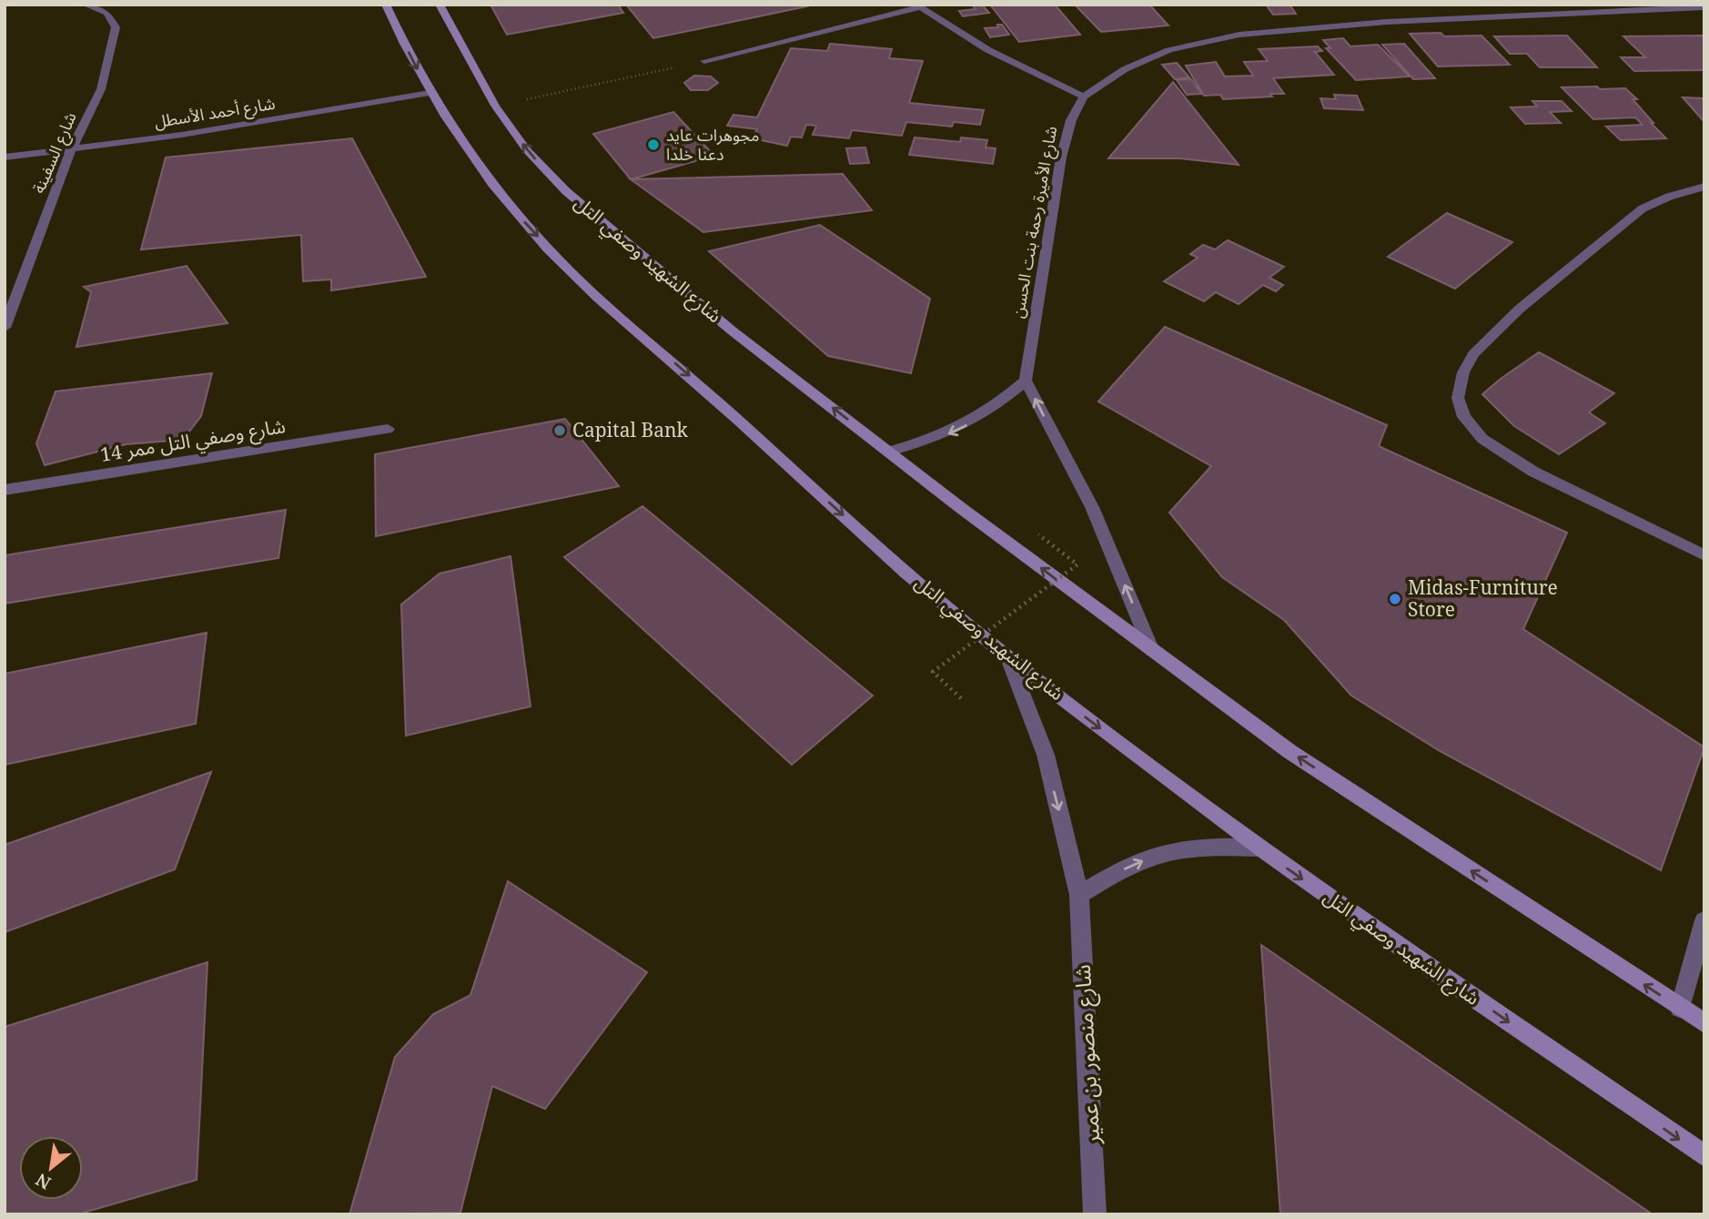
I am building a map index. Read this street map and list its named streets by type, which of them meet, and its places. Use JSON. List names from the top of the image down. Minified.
{"streets":{"main road":["شارع الشهيد وصفي التل"],"street":["شارع أحمد الأسطل","شارع السفينة","شارع الأميرة رحمة بنت الحسن","شارع وصفي التل ممر 14","شارع منصور بن عمير"]},"crossings":[["شارع أحمد الأسطل","شارع السفينة"],["شارع أحمد الأسطل","شارع الشهيد وصفي التل"],["شارع الشهيد وصفي التل","شارع منصور بن عمير"]],"one_way":["شارع منصور بن عمير"],"places":["مجوهرات عايد دعنا خلدا","Capital Bank","Midas-Furniture Store"],"north":"bottom left"}
